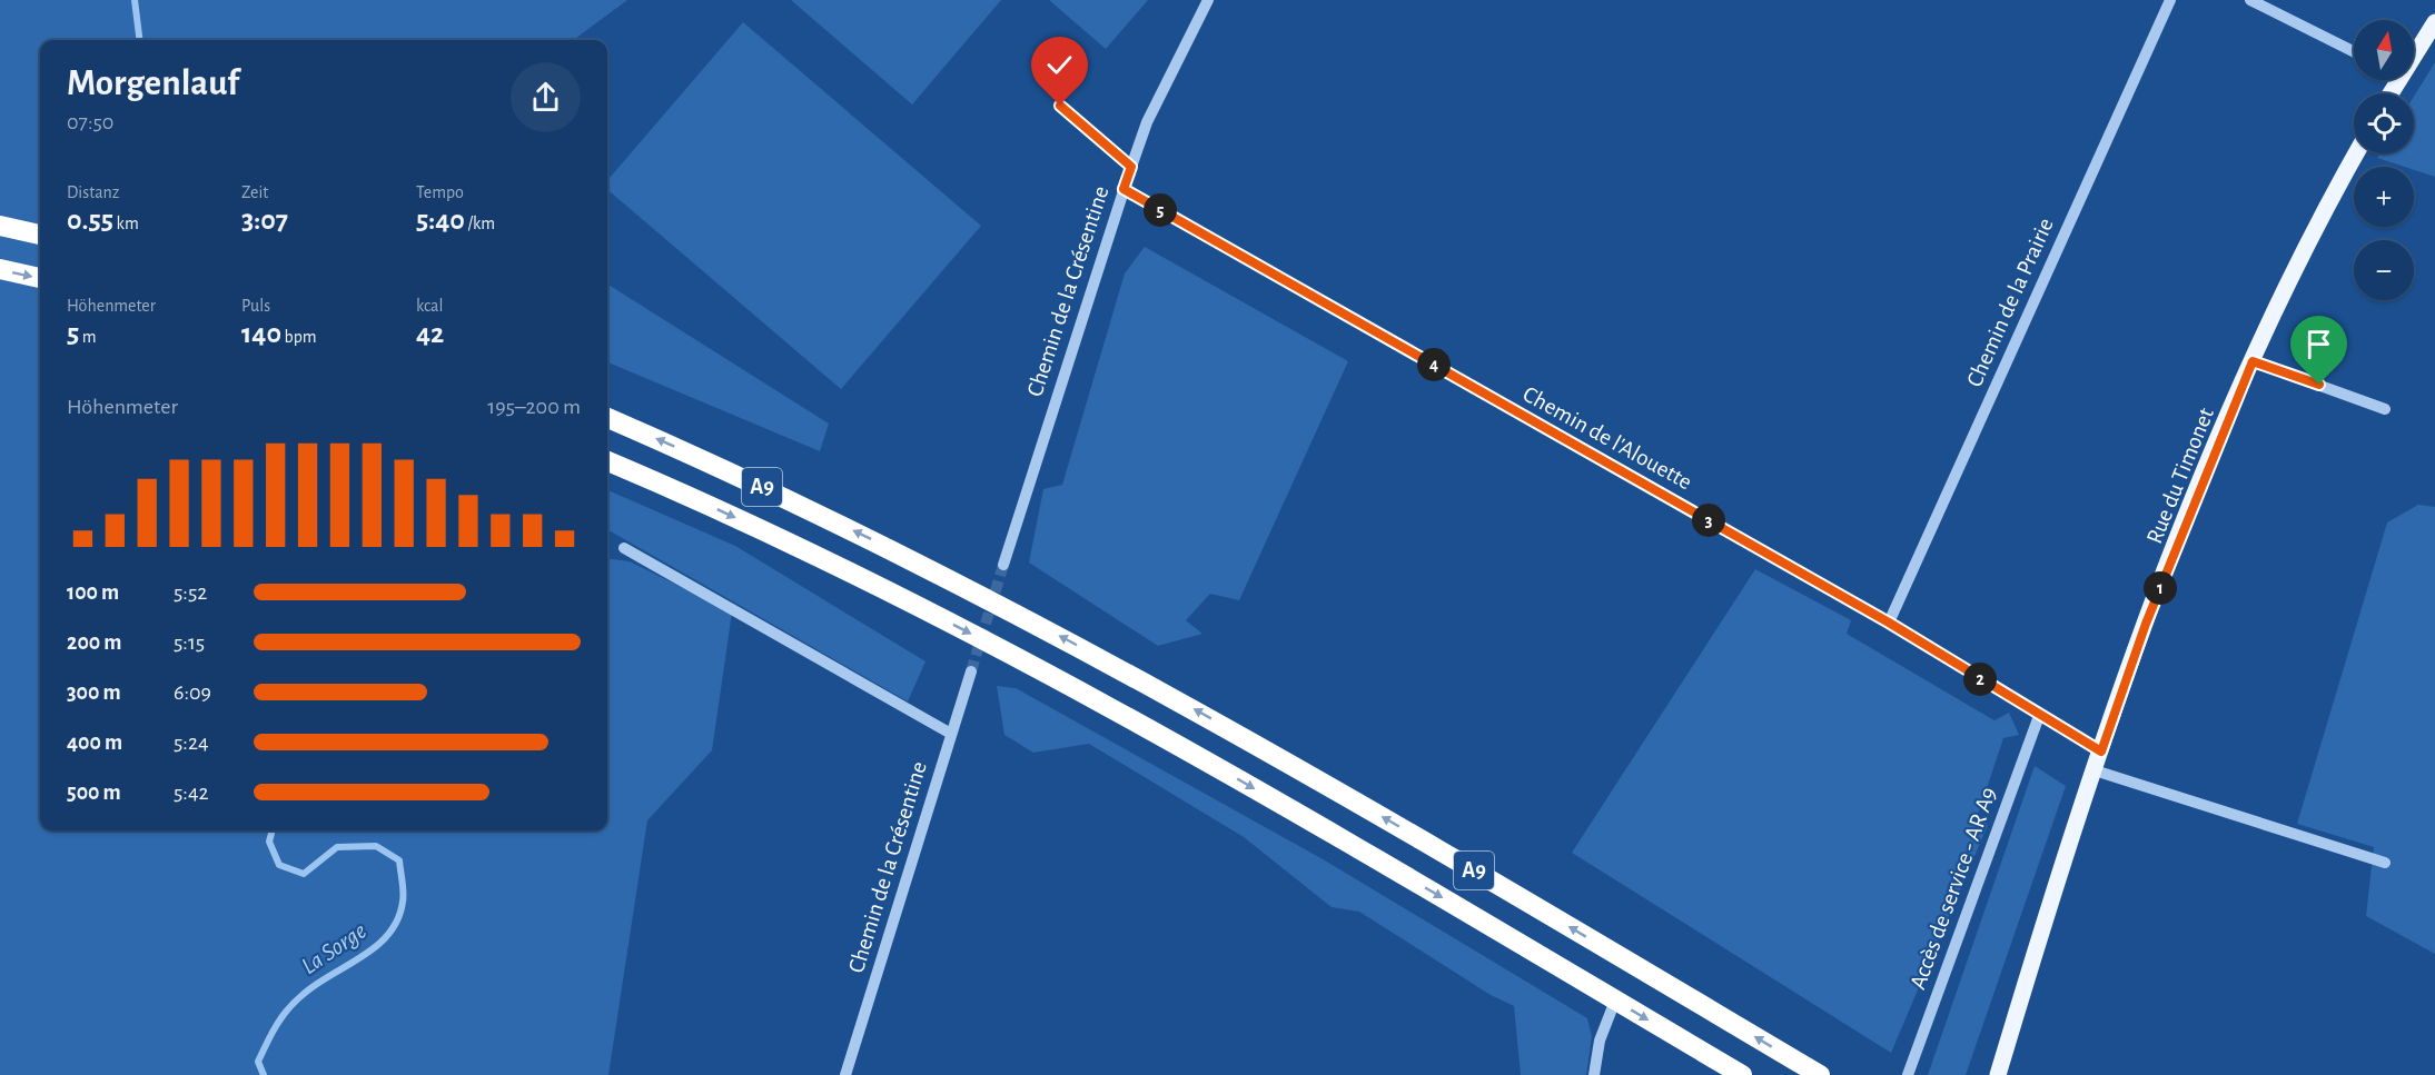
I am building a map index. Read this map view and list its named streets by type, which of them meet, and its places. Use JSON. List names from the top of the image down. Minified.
{"streets":{"highway":["A9"],"main road":["Rue du Timonet"],"street":["Chemin de la Crésentine","Chemin de la Prairie","Chemin de l'Alouette","Accès de service - AR A9"]},"crossings":[["Chemin de la Crésentine","Chemin de l'Alouette"],["Chemin de la Prairie","Chemin de l'Alouette"],["Chemin de l'Alouette","Rue du Timonet"],["Chemin de l'Alouette","Accès de service - AR A9"]],"water":["La Sorge"],"north":"top","page":{"map_buttons":["+","−"],"heading":["Morgenlauf","07:50"],"stats":[["Distanz","0.55 km"],["Zeit","3:07"],["Tempo","5:40 /km"],["Höhenmeter","5 m"],["Puls","140 bpm"],["kcal","42"]],"pins":["5","4","3","1","2"],"chart":["Höhenmeter","195–200 m"],"list":[{"name":"100 m","note":"5:52"},{"name":"200 m","note":"5:15"},{"name":"300 m","note":"6:09"},{"name":"400 m","note":"5:24"},{"name":"500 m","note":"5:42"}]}}
